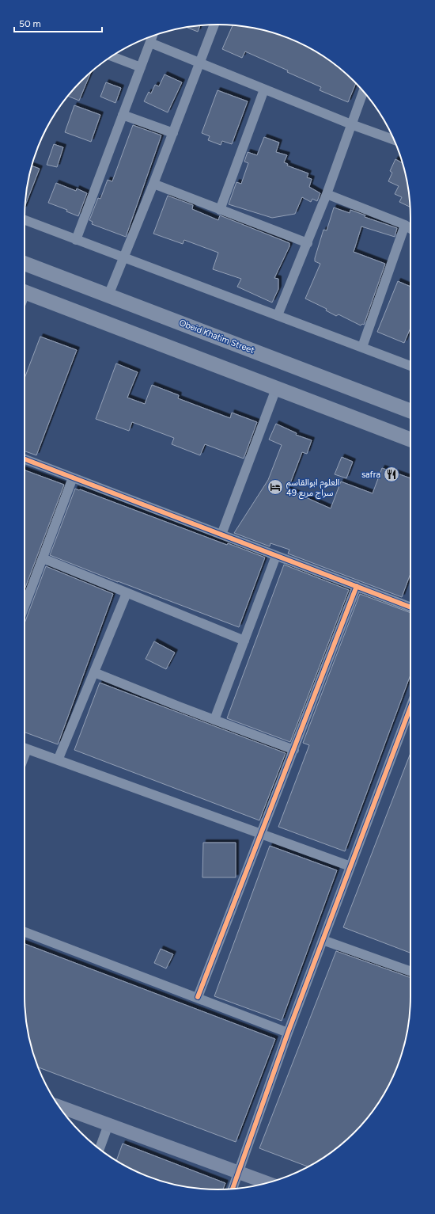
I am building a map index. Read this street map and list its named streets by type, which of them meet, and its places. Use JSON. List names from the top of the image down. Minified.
{"streets":{"main road":["Obeid Khatim Street"]},"places":{"restaurant":["safra"],"hotel":["العلوم ابوالقاسم سراج مربع 49"]},"scale_bar":"50 m"}
